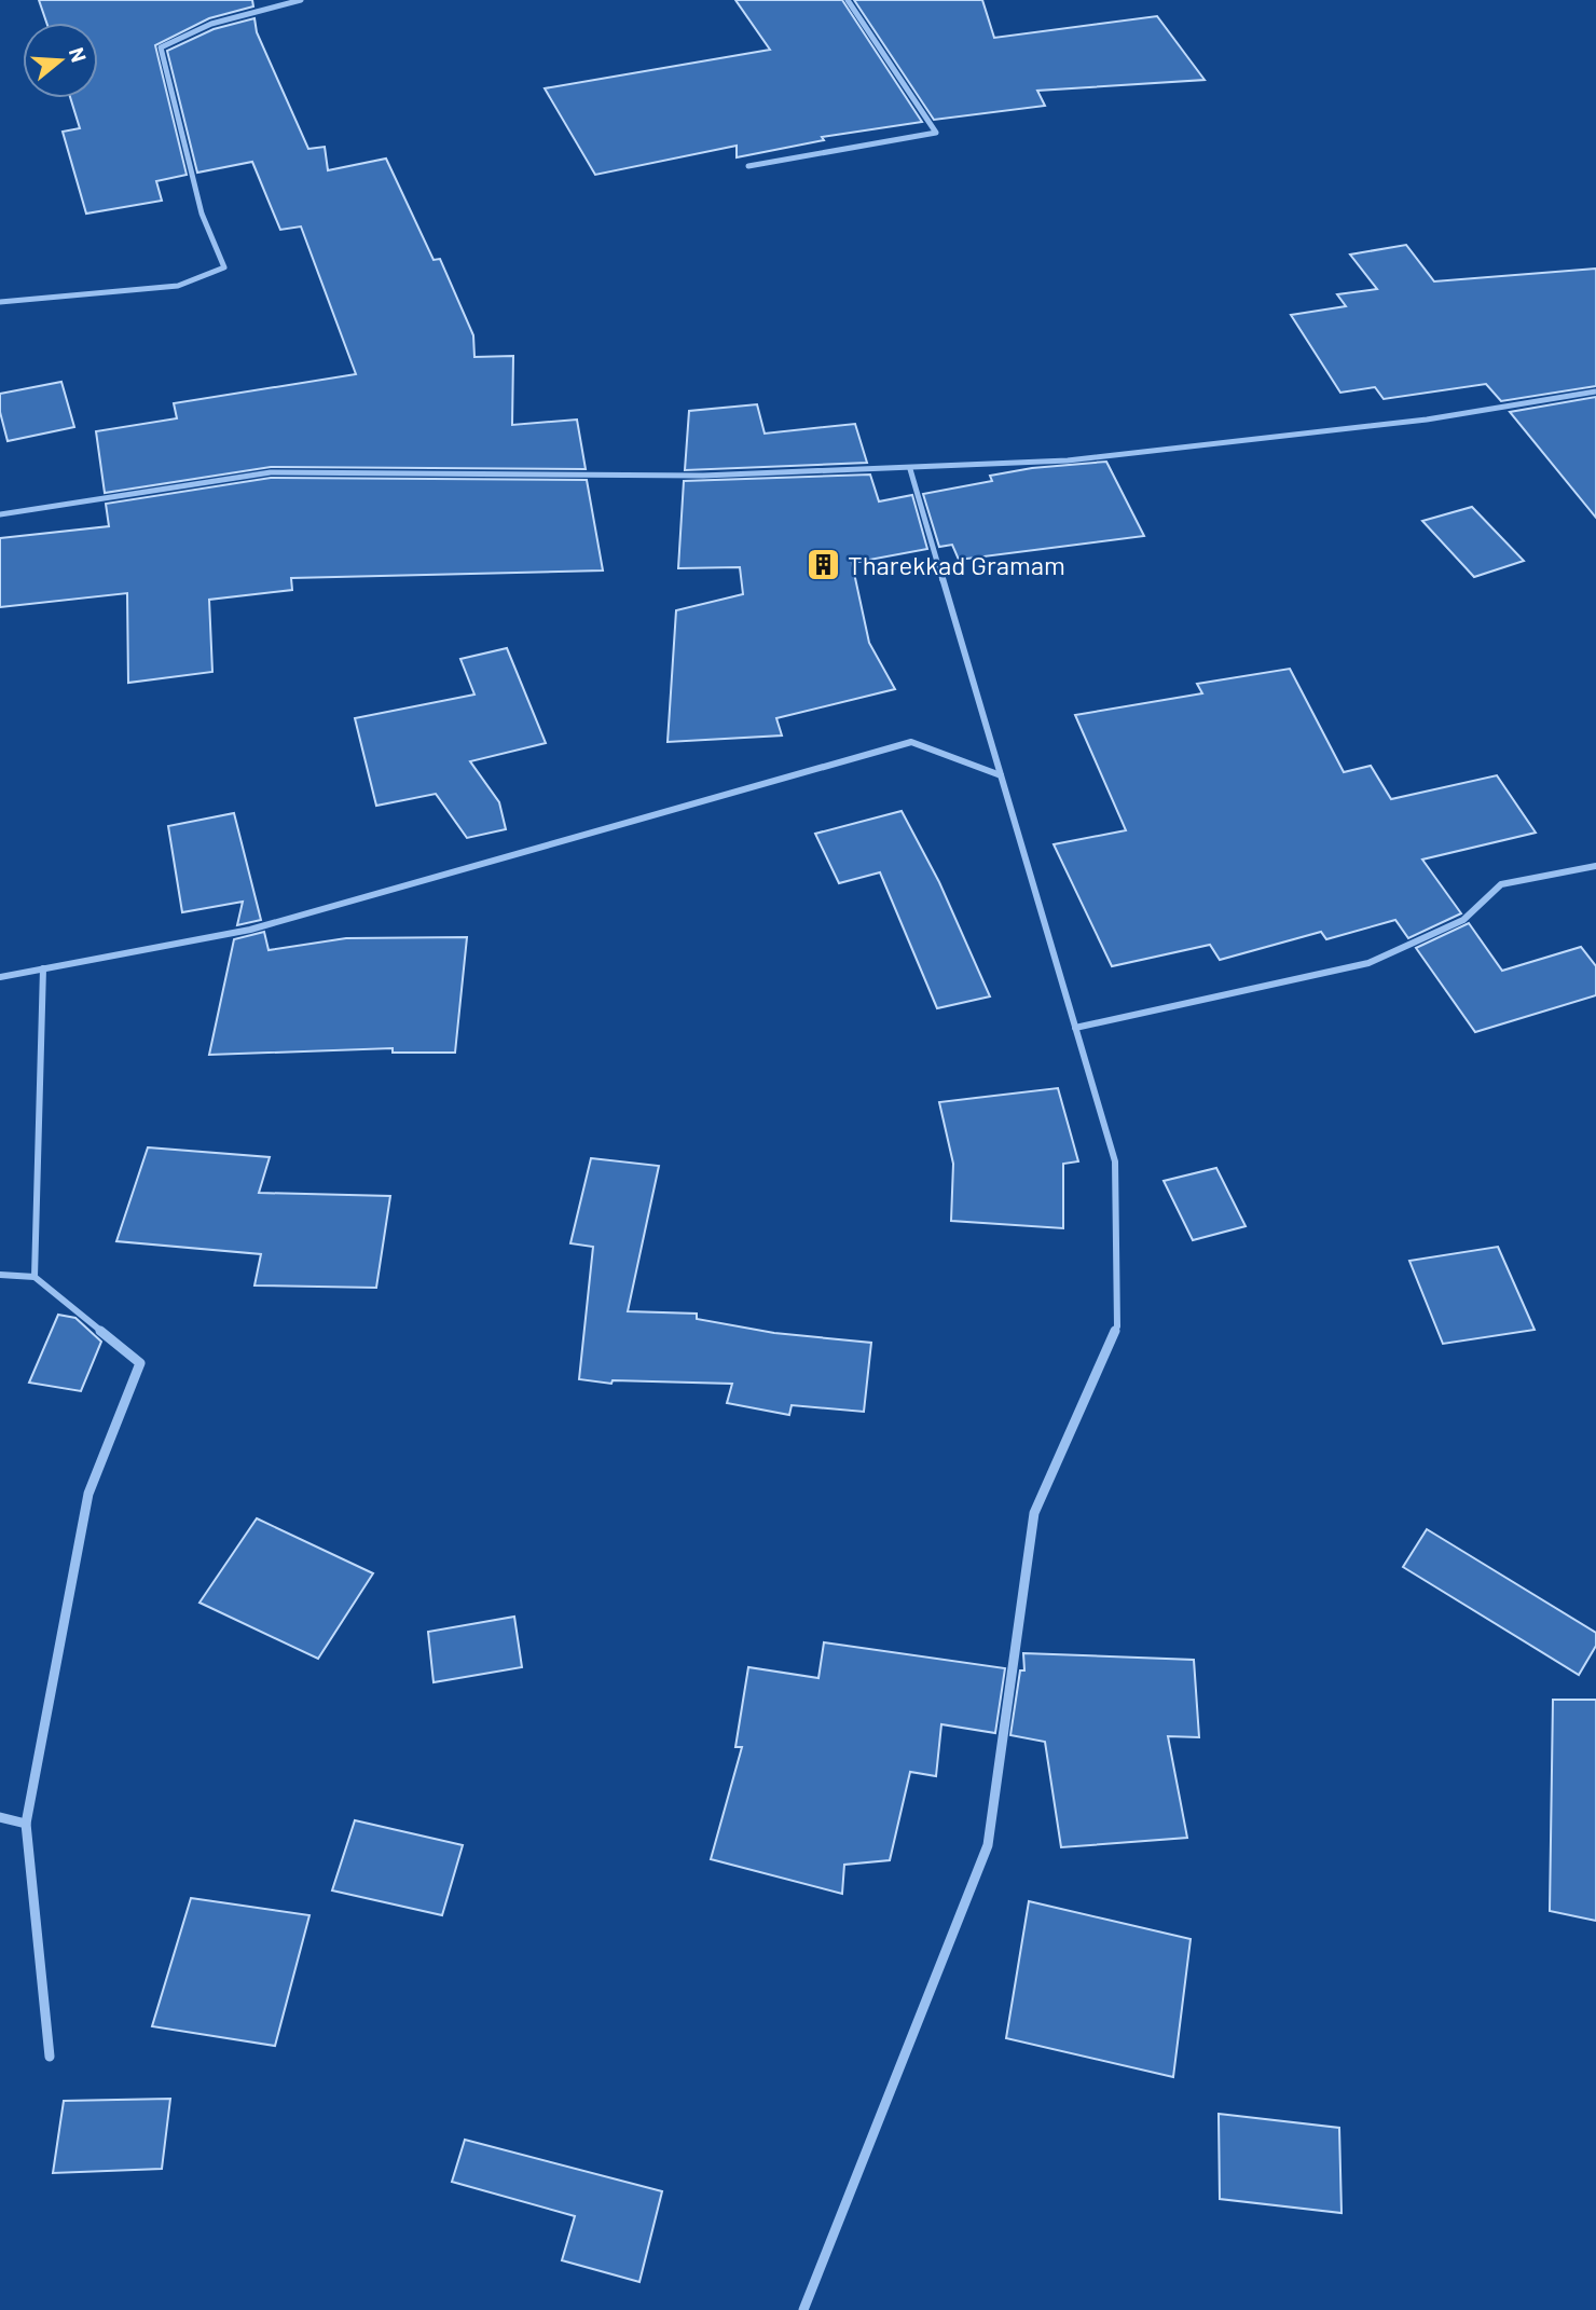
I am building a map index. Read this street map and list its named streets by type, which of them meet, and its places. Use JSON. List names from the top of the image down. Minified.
{"places":{"building":["Tharekkad Gramam"]},"north":"right"}
